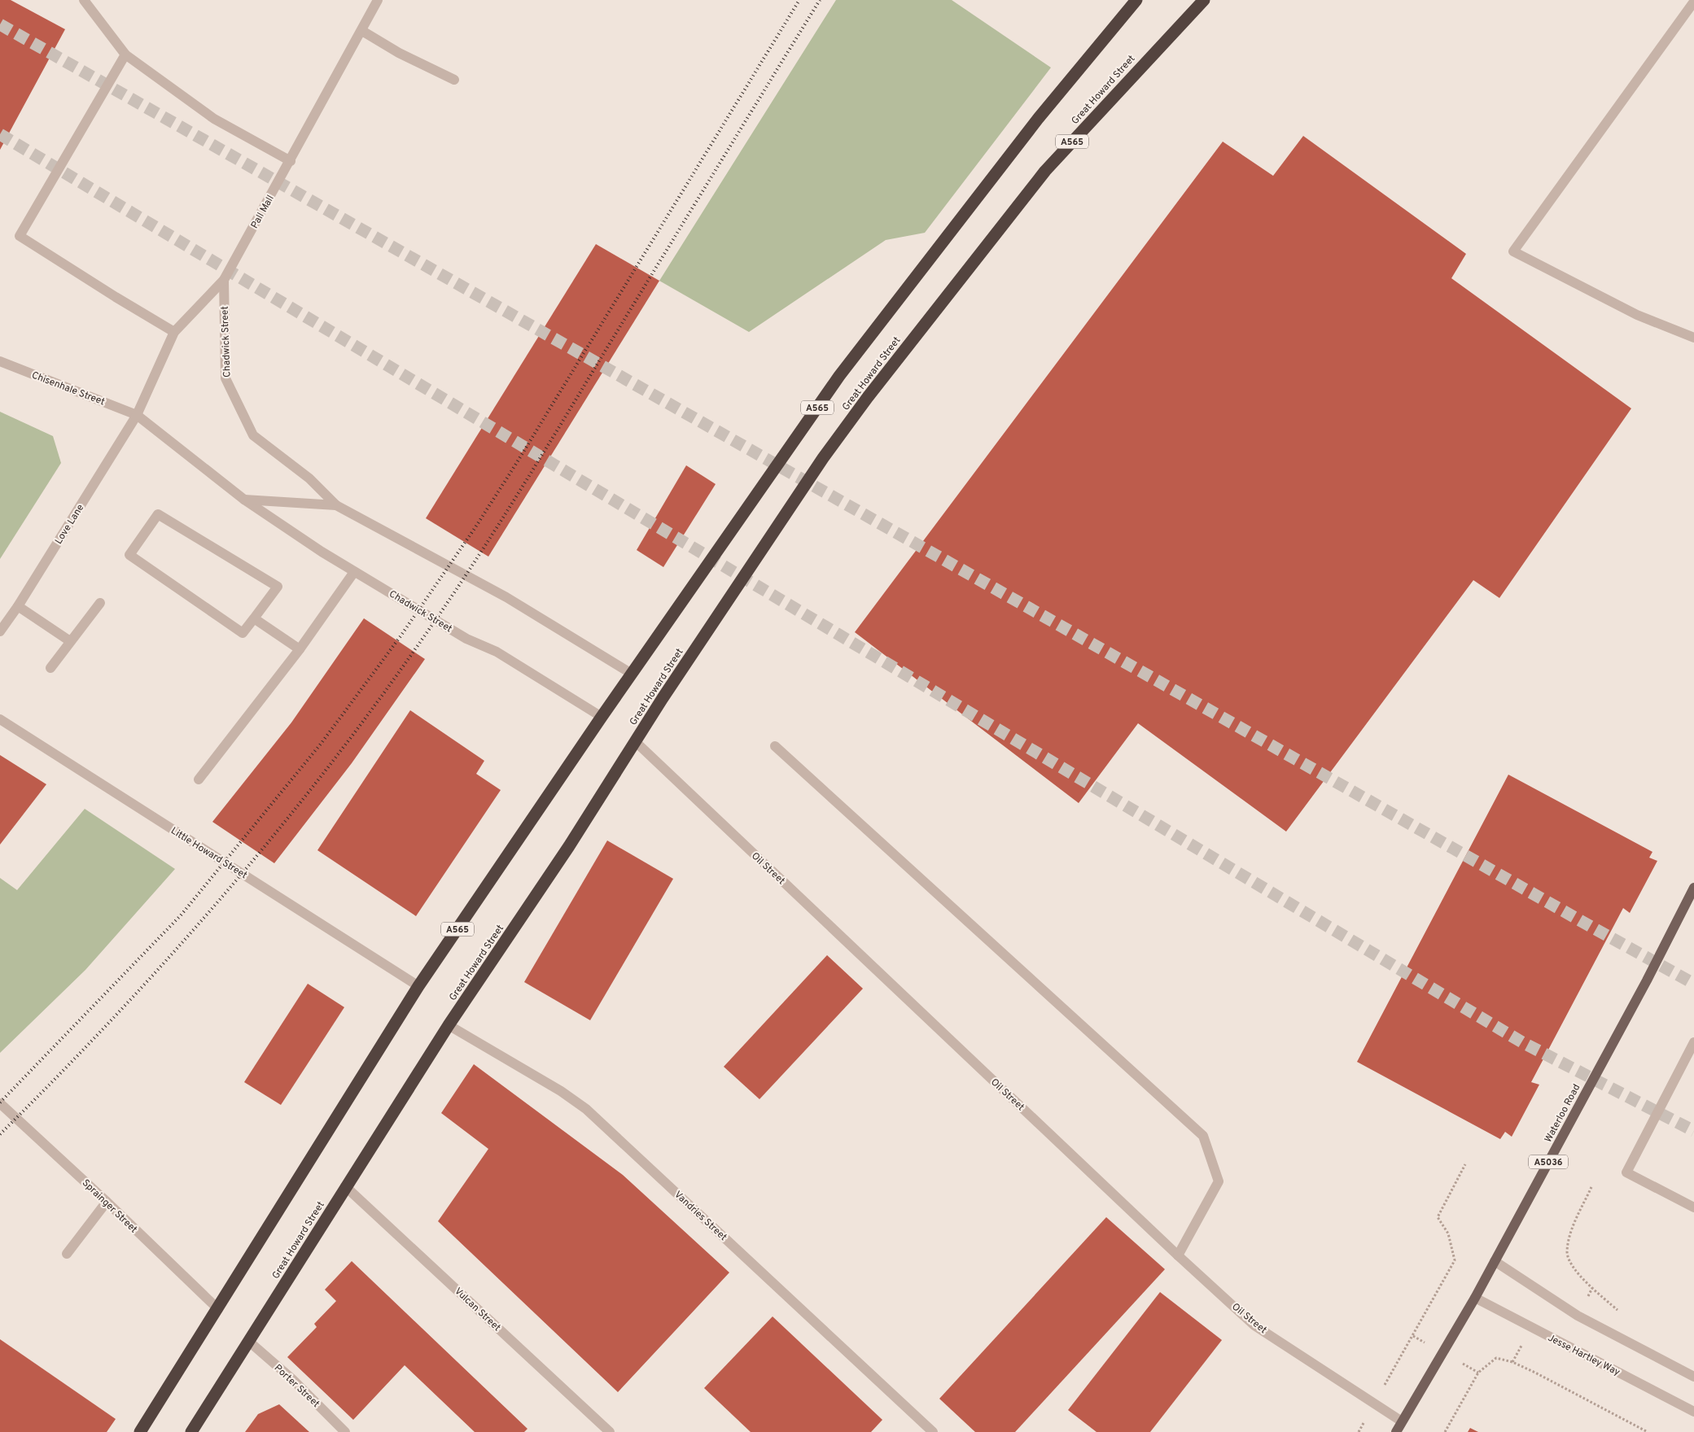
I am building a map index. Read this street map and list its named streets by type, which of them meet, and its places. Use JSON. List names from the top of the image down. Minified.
{"streets":{"highway":["Great Howard Street","A565"],"main road":["Waterloo Road","A5036"],"street":["Pall Mall","Chadwick Street","Chisenhale Street","Love Lane","Little Howard Street","Oil Street","Sprainger Street","Vandries Street","Vulcan Street","Jesse Hartley Way","Porter Street"]},"crossings":[["Great Howard Street","Oil Street"],["Great Howard Street","Vandries Street"],["Great Howard Street","Vulcan Street"],["Great Howard Street","Porter Street"],["A565","Chadwick Street"],["A565","Little Howard Street"],["A565","Sprainger Street"],["Pall Mall","Chadwick Street"],["Pall Mall","Chisenhale Street"],["Pall Mall","Love Lane"],["Chadwick Street","Chisenhale Street"],["Chadwick Street","Love Lane"],["Chisenhale Street","Love Lane"],["Oil Street","Waterloo Road"],["Waterloo Road","Jesse Hartley Way"]]}
